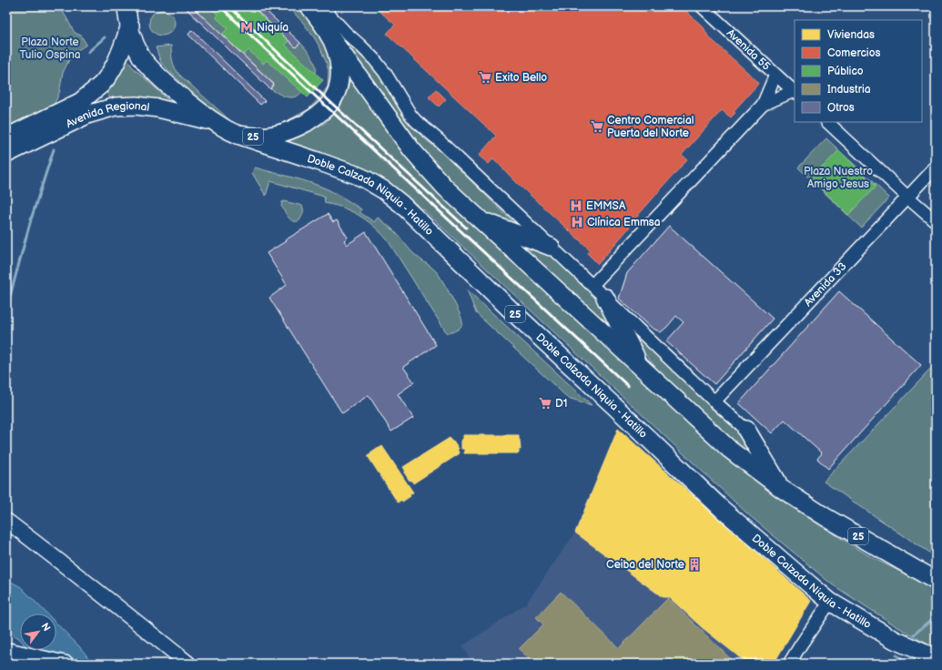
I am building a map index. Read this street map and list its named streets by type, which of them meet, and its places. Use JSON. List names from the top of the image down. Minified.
{"streets":{"highway":["Avenida Regional","25","Doble Calzada Niquia - Hatillo"],"street":["Avenida 55","Avenida 33"]},"crossings":[["Avenida Regional","25"],["25","Doble Calzada Niquia - Hatillo"]],"parks":["Plaza Norte Tulio Ospina","Plaza Nuestro Amigo Jesus"],"places":{"metro station":["Niquía"],"supermarket":["Exito Bello","Centro Comercial Puerta del Norte","D1"],"hospital":["EMMSA","Clínica Emmsa"],"building":["Ceiba del Norte"]},"legend":["Viviendas","Comercios","Público","Industria","Otros"],"north":"top right"}
